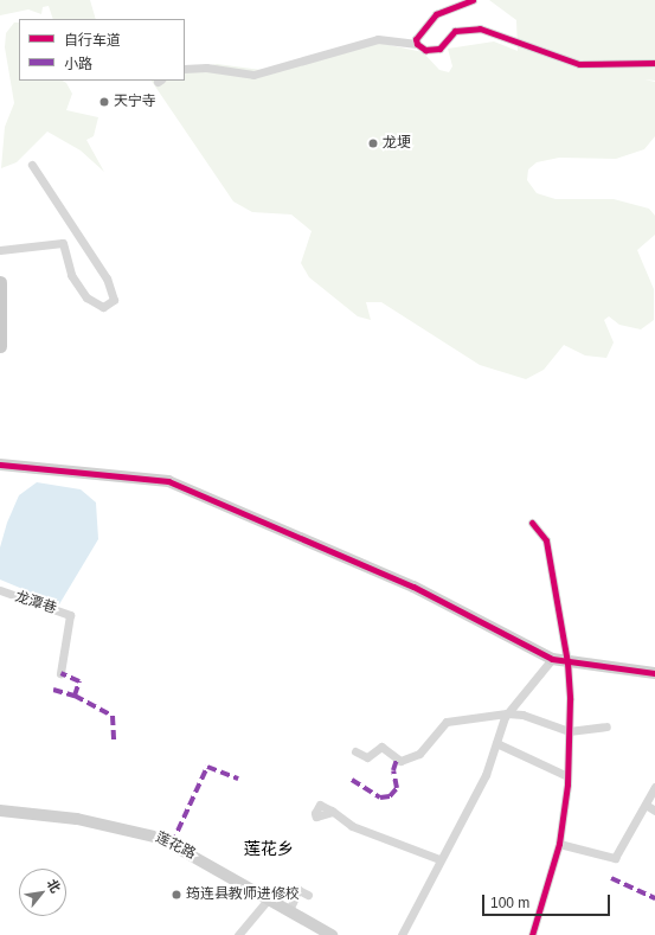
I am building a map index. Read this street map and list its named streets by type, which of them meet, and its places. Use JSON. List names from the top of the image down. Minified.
{"streets":{"street":["龙潭巷","莲花路"]},"districts":["莲花乡"],"places":["天宁寺","龙埂","筠连县教师进修校"],"legend":["自行车道","小路"],"scale_bar":"100 m","north":"top right"}
